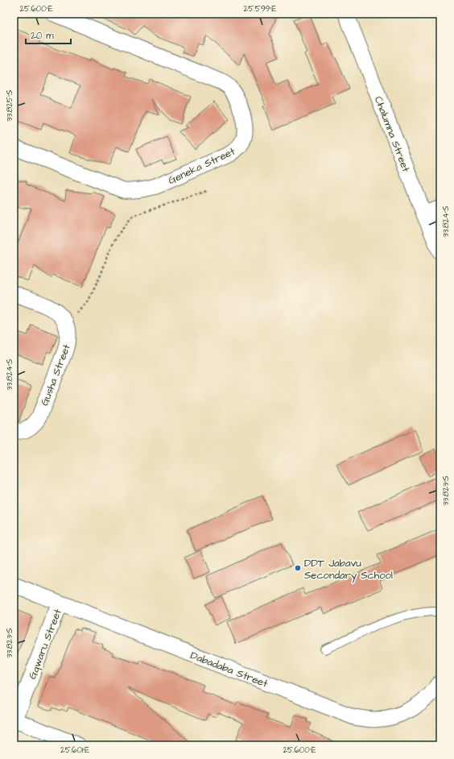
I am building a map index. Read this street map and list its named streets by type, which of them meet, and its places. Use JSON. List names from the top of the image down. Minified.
{"streets":{"street":["Chalumna Street","Geneka Street","Gusha Street","Gqwaru Street","Dabadaba Street"]},"crossings":[["Gqwaru Street","Dabadaba Street"]],"places":["DDT Jabavu Secondary School"],"scale_bar":"20 m","coordinates":["25.600°E","25.599°E","33.825°S","33.824°S","33.823°S","25.601°E"]}
